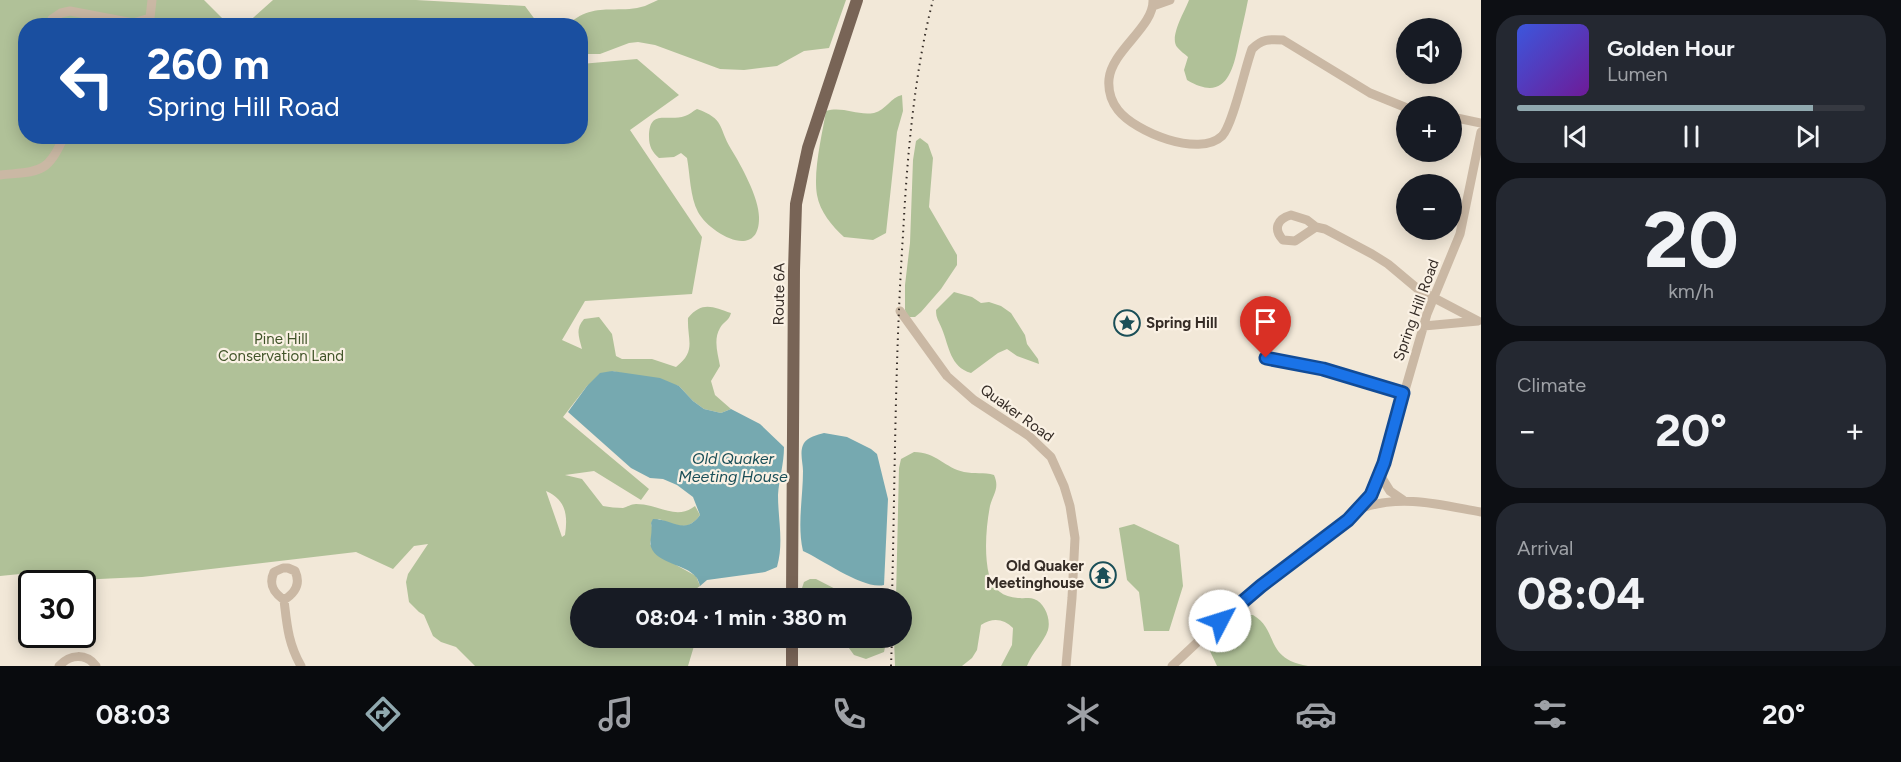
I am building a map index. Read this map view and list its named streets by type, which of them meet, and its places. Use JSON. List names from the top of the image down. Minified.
{"streets":{"main road":["Route 6A"],"street":["Spring Hill Road","Quaker Road"]},"water":["Old Quaker Meeting House"],"parks":["Pine Hill Conservation Land"],"places":{"place":["Spring Hill"],"temple":["Old Quaker Meetinghouse"]},"page":{"map_buttons":["+","−"],"turn":["260 m","Spring Hill Road"],"song":["Golden Hour","Lumen"],"tile":[["20","km/h"],"Climate",["Arrival","08:04"]],"heat":["−","20°","+"],"limit":"30","trip":"08:04 · 1 min · 380 m","tabs":["08:03","20°"]}}
